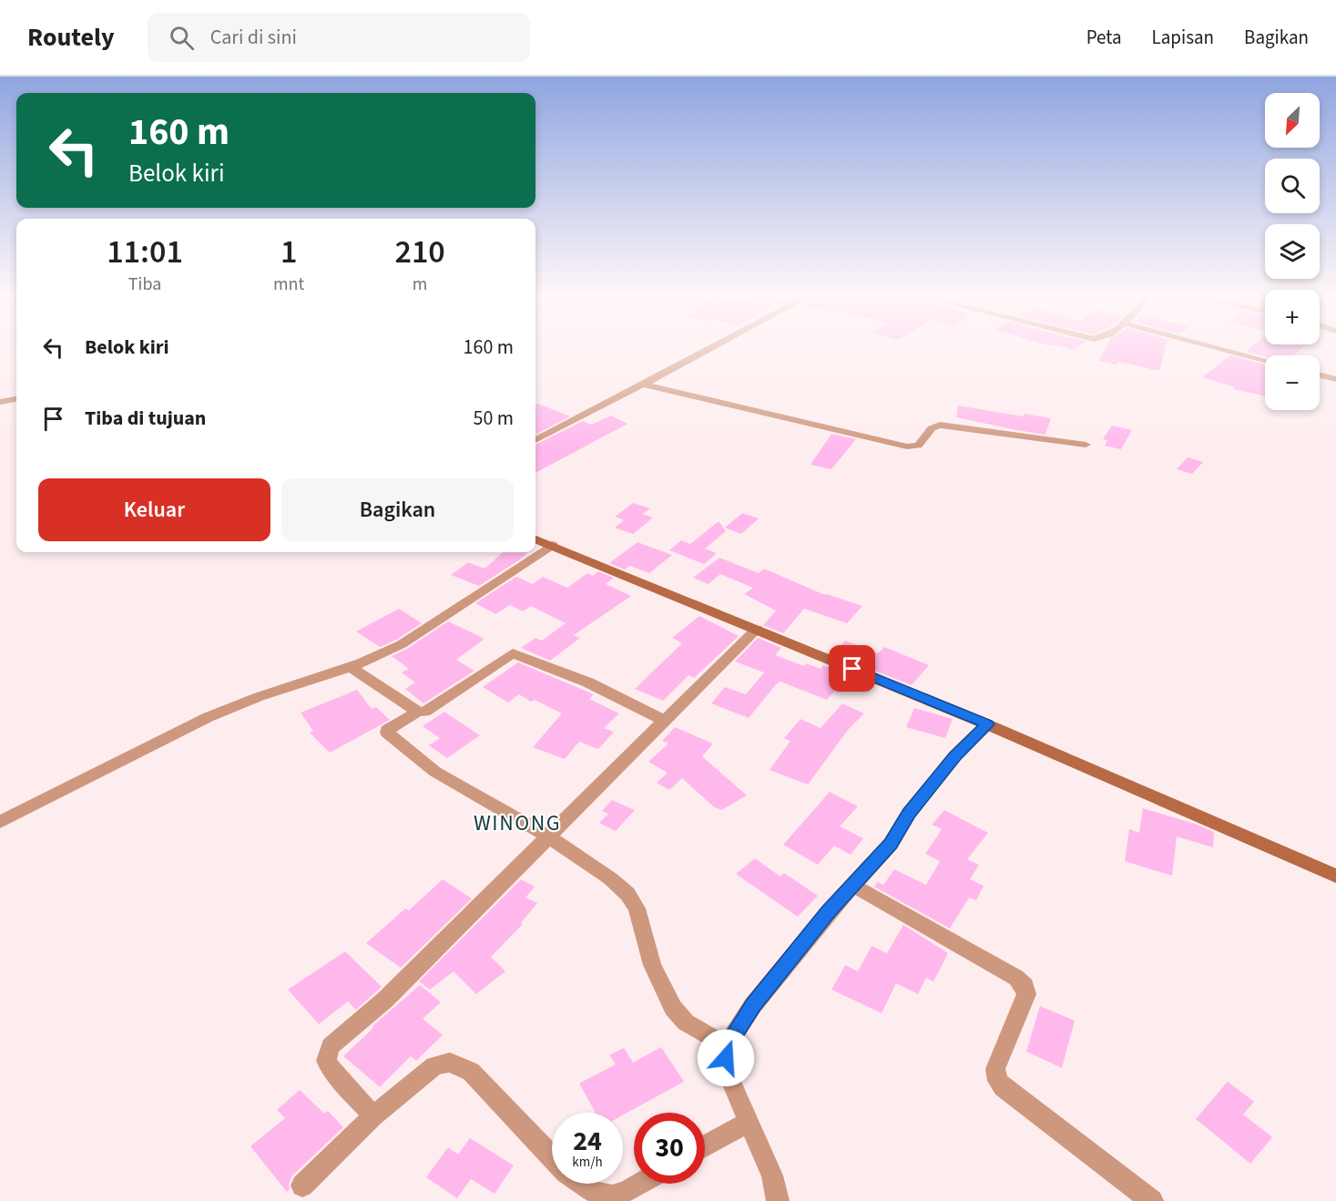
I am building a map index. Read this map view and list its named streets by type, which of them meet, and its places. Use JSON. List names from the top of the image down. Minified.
{"districts":["WINONG"],"north":"bottom left","page":{"header":"Routely","search":"Cari di sini","nav":["Peta","Lapisan","Bagikan"],"map_buttons":["+","−"],"turn":["160 m","Belok kiri"],"eta":["11:01","Tiba","1","mnt","210","m"],"list":[{"name":"Belok kiri","value":"160 m"},{"name":"Tiba di tujuan","value":"50 m"}],"buttons":["Keluar","Bagikan"],"speed":"24 km/h","limit":"30"}}
